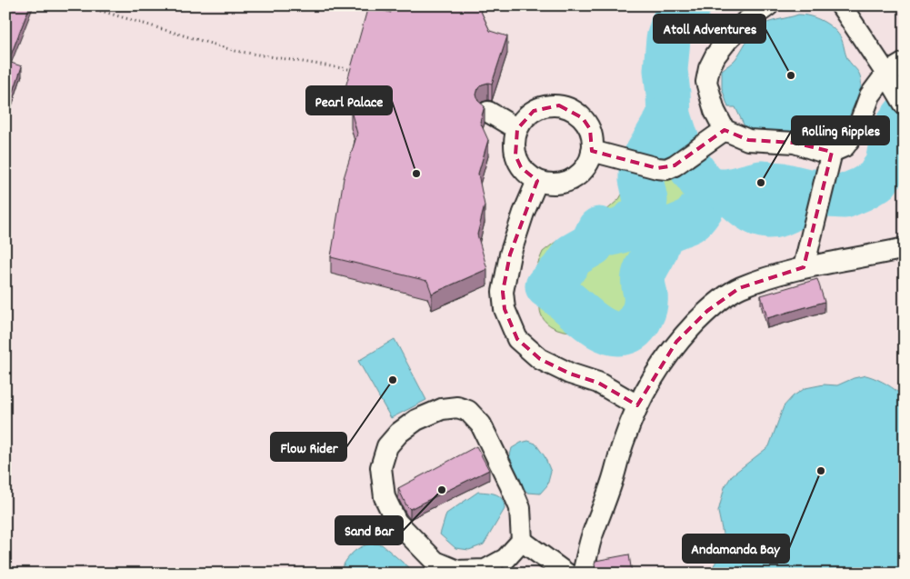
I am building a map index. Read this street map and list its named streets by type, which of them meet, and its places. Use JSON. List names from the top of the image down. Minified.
{"places":["Atoll Adventures","Pearl Palace","Rolling Ripples","Flow Rider","Andamanda Bay","Sand Bar"]}
